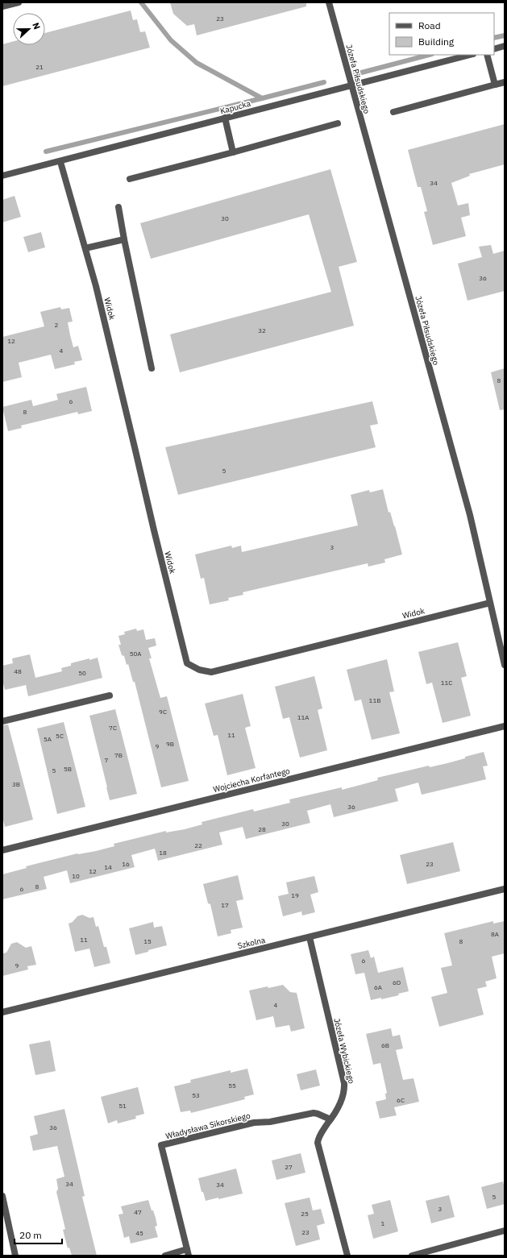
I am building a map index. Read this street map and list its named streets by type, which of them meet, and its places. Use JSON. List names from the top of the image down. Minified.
{"streets":{"street":["Józefa Piłsudskiego","Kapucka","Widok","Wojciecha Korfantego","Szkolna","Józefa Wybickiego","Władysława Sikorskiego"]},"crossings":[["Józefa Piłsudskiego","Kapucka"],["Józefa Piłsudskiego","Widok"],["Kapucka","Widok"],["Szkolna","Józefa Wybickiego"],["Józefa Wybickiego","Władysława Sikorskiego"]],"house_numbers":["23","21","34","30","36","2","32","12","4","8","6","8","5","3","50A","48","50","11C","11B","9C","11A","7C","11","5C","5A","9B","9","7B","7","5B","5","3B","36","30","28","22","18","16","23","14","12","10","8","6","19","17","8A","11","15","8","6","9","6D","6A","4","6B","55","53","6C","51","36","27","34","34","5","3","47","25","1","23","45"],"legend":["Road","Building"],"scale_bar":"20 m","north":"right"}
